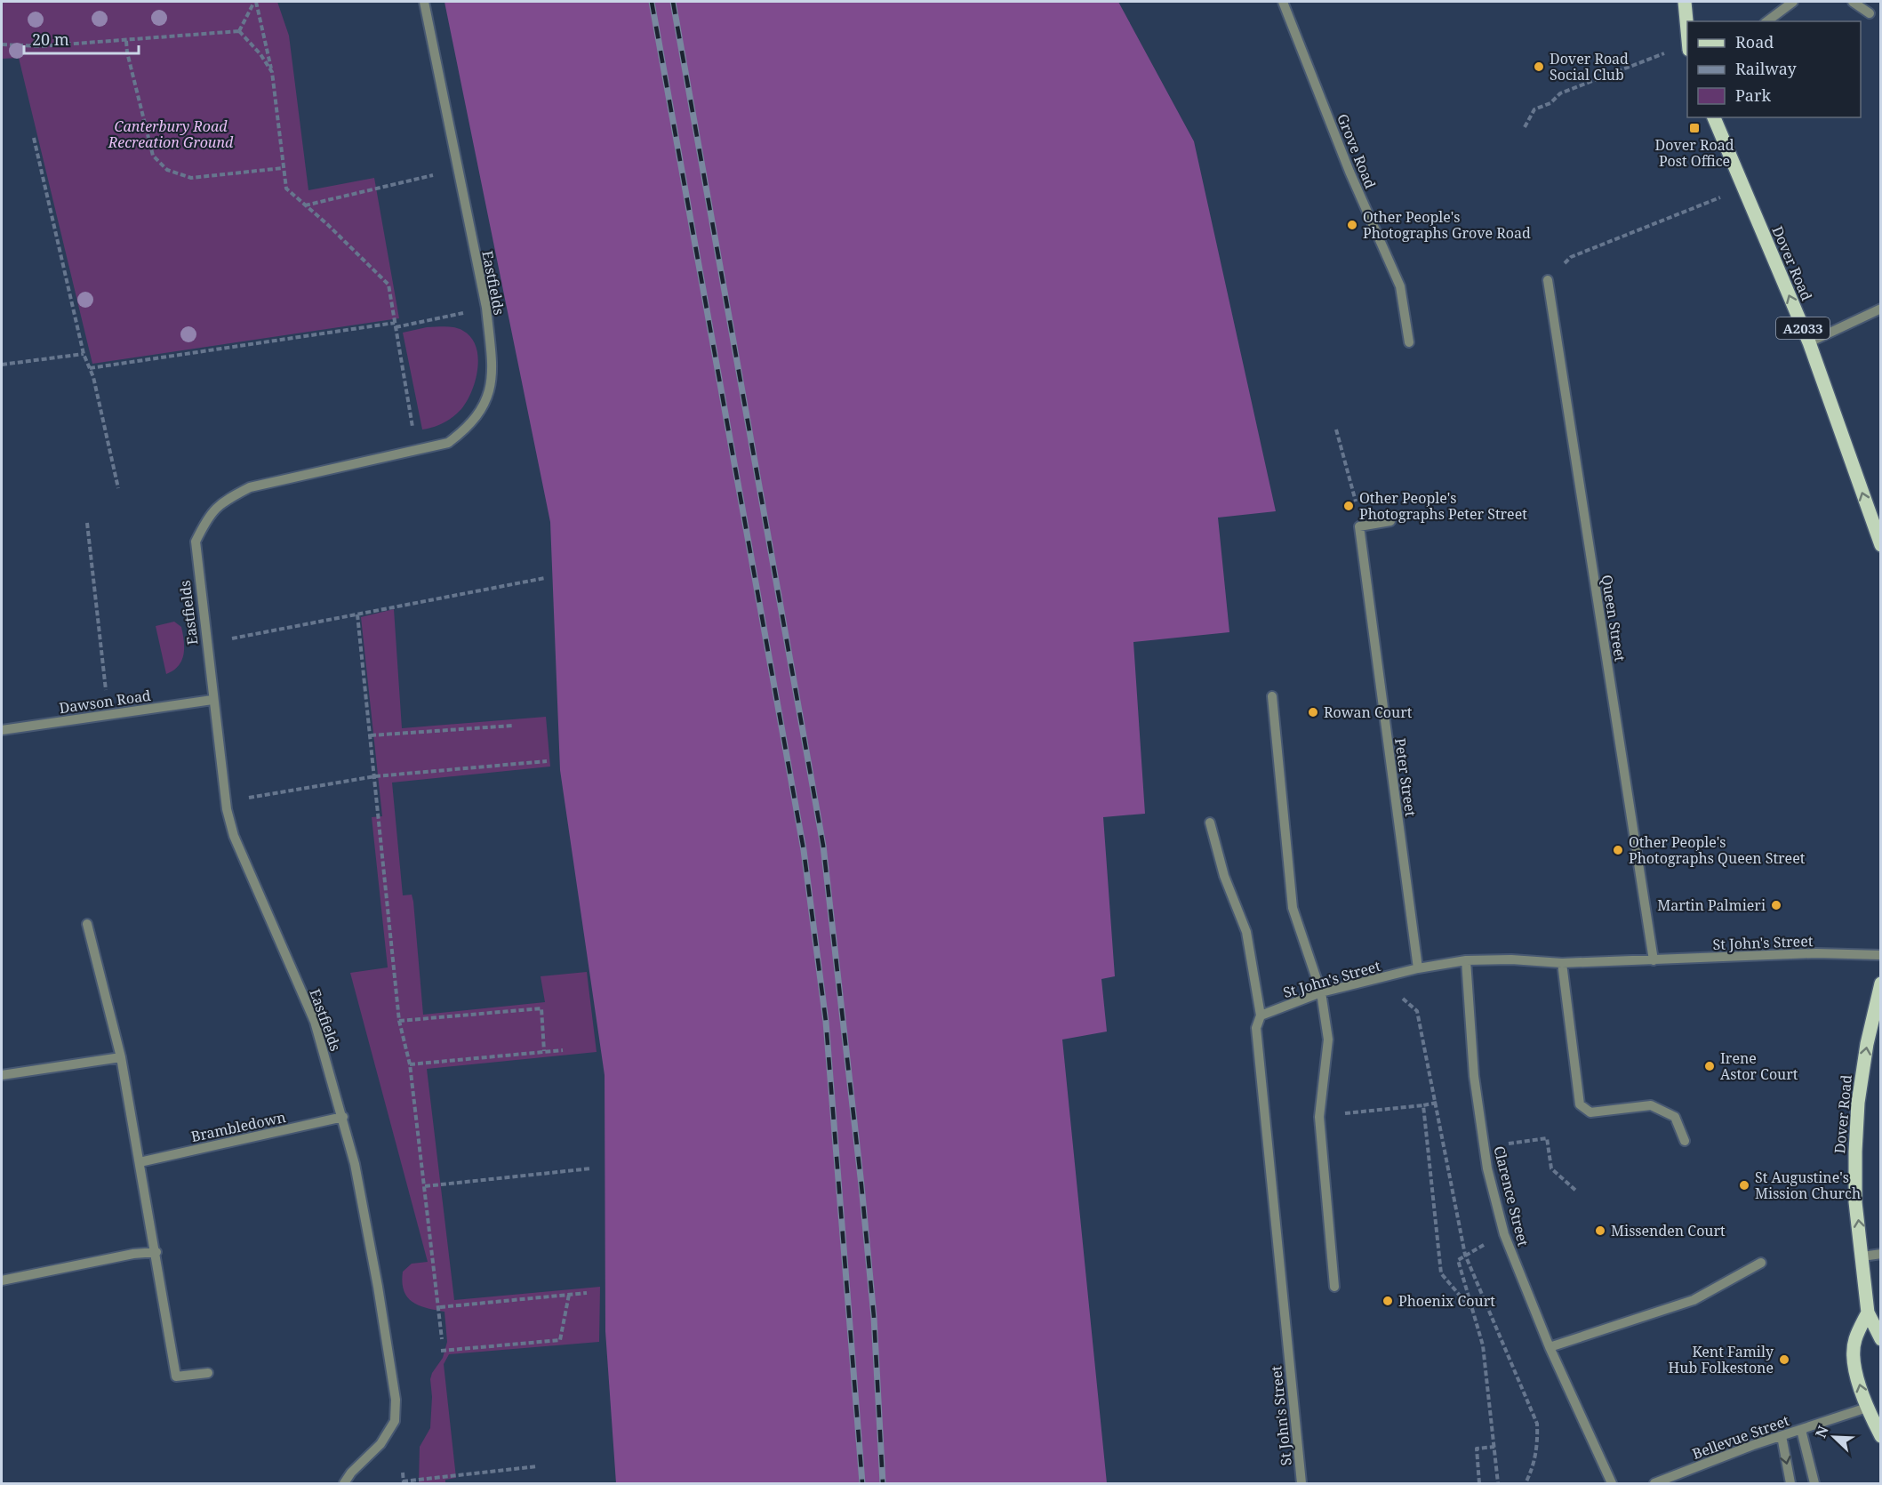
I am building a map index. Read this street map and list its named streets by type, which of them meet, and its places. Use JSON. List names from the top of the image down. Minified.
{"streets":{"main road":["Dover Road","A2033"],"street":["Grove Road","Eastfields","Queen Street","Dawson Road","Peter Street","St John's Street","Brambledown","Clarence Street","Bellevue Street"]},"crossings":[["Eastfields","Dawson Road"],["Eastfields","Brambledown"],["Queen Street","St John's Street"],["Peter Street","St John's Street"],["St John's Street","Clarence Street"]],"one_way":["Dover Road"],"parks":["Canterbury Road Recreation Ground"],"places":{"other":["Dover Road Social Club","Other People's Photographs Grove Road","Other People's Photographs Peter Street","Rowan Court","Other People's Photographs Queen Street","Martin Palmieri","Irene Astor Court","St Augustine's Mission Church","Missenden Court","Phoenix Court","Kent Family Hub Folkestone"],"transit":["Dover Road Post Office"]},"legend":["Road","Railway","Park"],"scale_bar":"20 m","north":"top left"}
